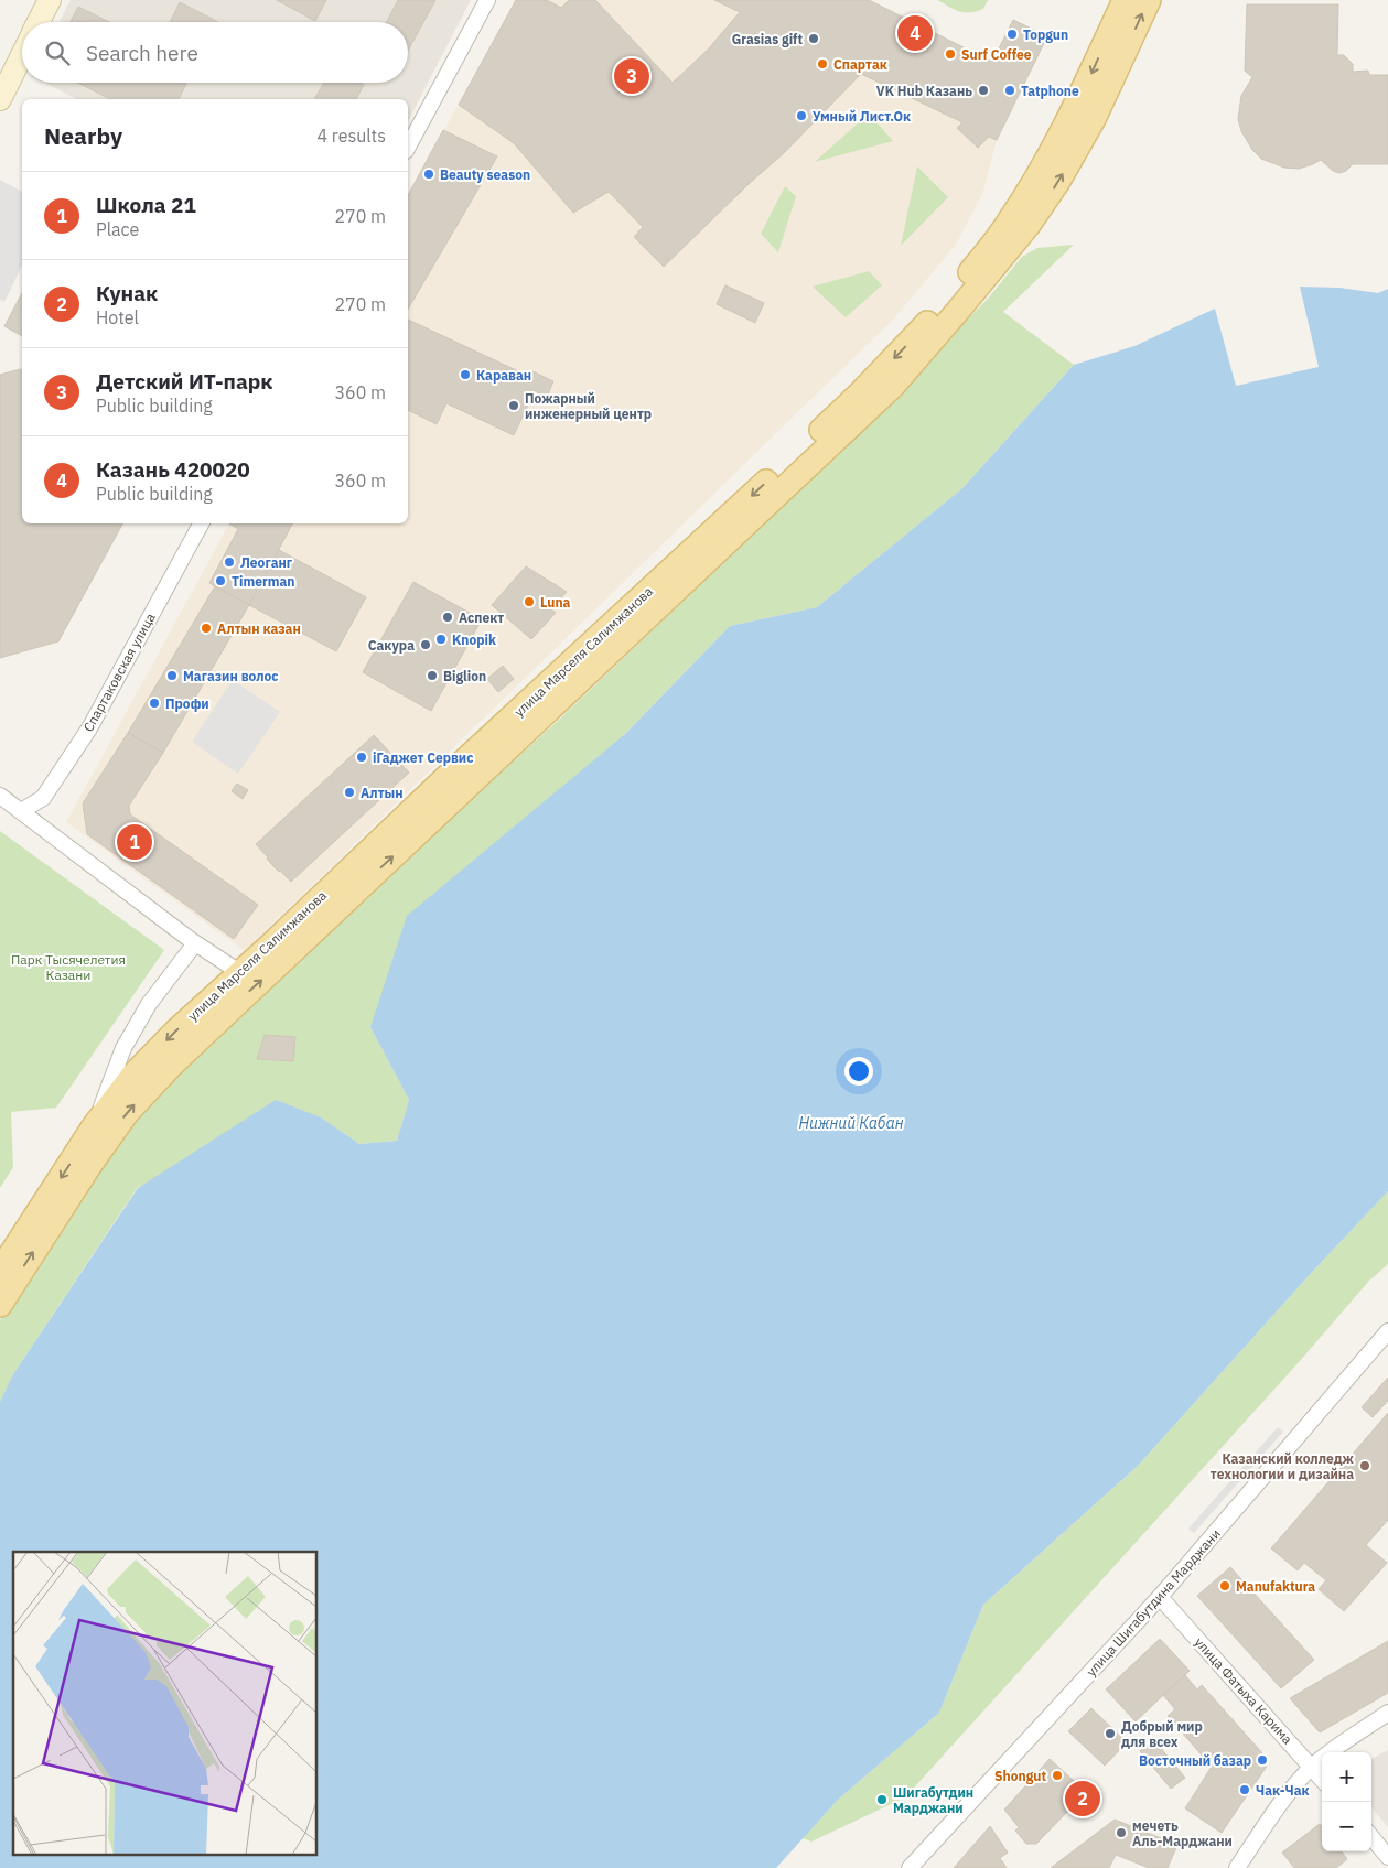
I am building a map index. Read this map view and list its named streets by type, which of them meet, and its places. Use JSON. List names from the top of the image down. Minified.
{"streets":{"main road":["улица Марселя Салимжанова"],"street":["Спартаковская улица","улица Шигабутдина Марджани","улица Фатыха Карима"]},"crossings":[["улица Шигабутдина Марджани","улица Фатыха Карима"]],"water":["Нижний Кабан"],"parks":["Парк Тысячелетия Казани"],"places":["Topgun","Grasias gift","Surf Coffee","Спартак","VK Hub Казань","Tatphone","Умный Лист.Ок","Beauty season","Караван","Пожарный инженерный центр","Леоганг","Timerman","Luna","Аспект","Алтын казан","Knopik","Сакура","Магазин волос","Biglion","Профи","iГаджет Сервис","Алтын","Казанский колледж технологии и дизайна","Manufaktura","Добрый мир для всех","Восточный базар","Shongut","Чак-Чак","Шигабутдин Марджани","мечеть Аль-Марджани"],"page":{"pins":["4","3","1","2"],"search":"Search here","heading":["Nearby","4 results"],"list":[{"mark":"1","name":"Школа 21","note":"Place","value":"270 m"},{"mark":"2","name":"Кунак","note":"Hotel","value":"270 m"},{"mark":"3","name":"Детский ИТ-парк","note":"Public building","value":"360 m"},{"mark":"4","name":"Казань 420020","note":"Public building","value":"360 m"}],"map_buttons":["+","−"]}}
